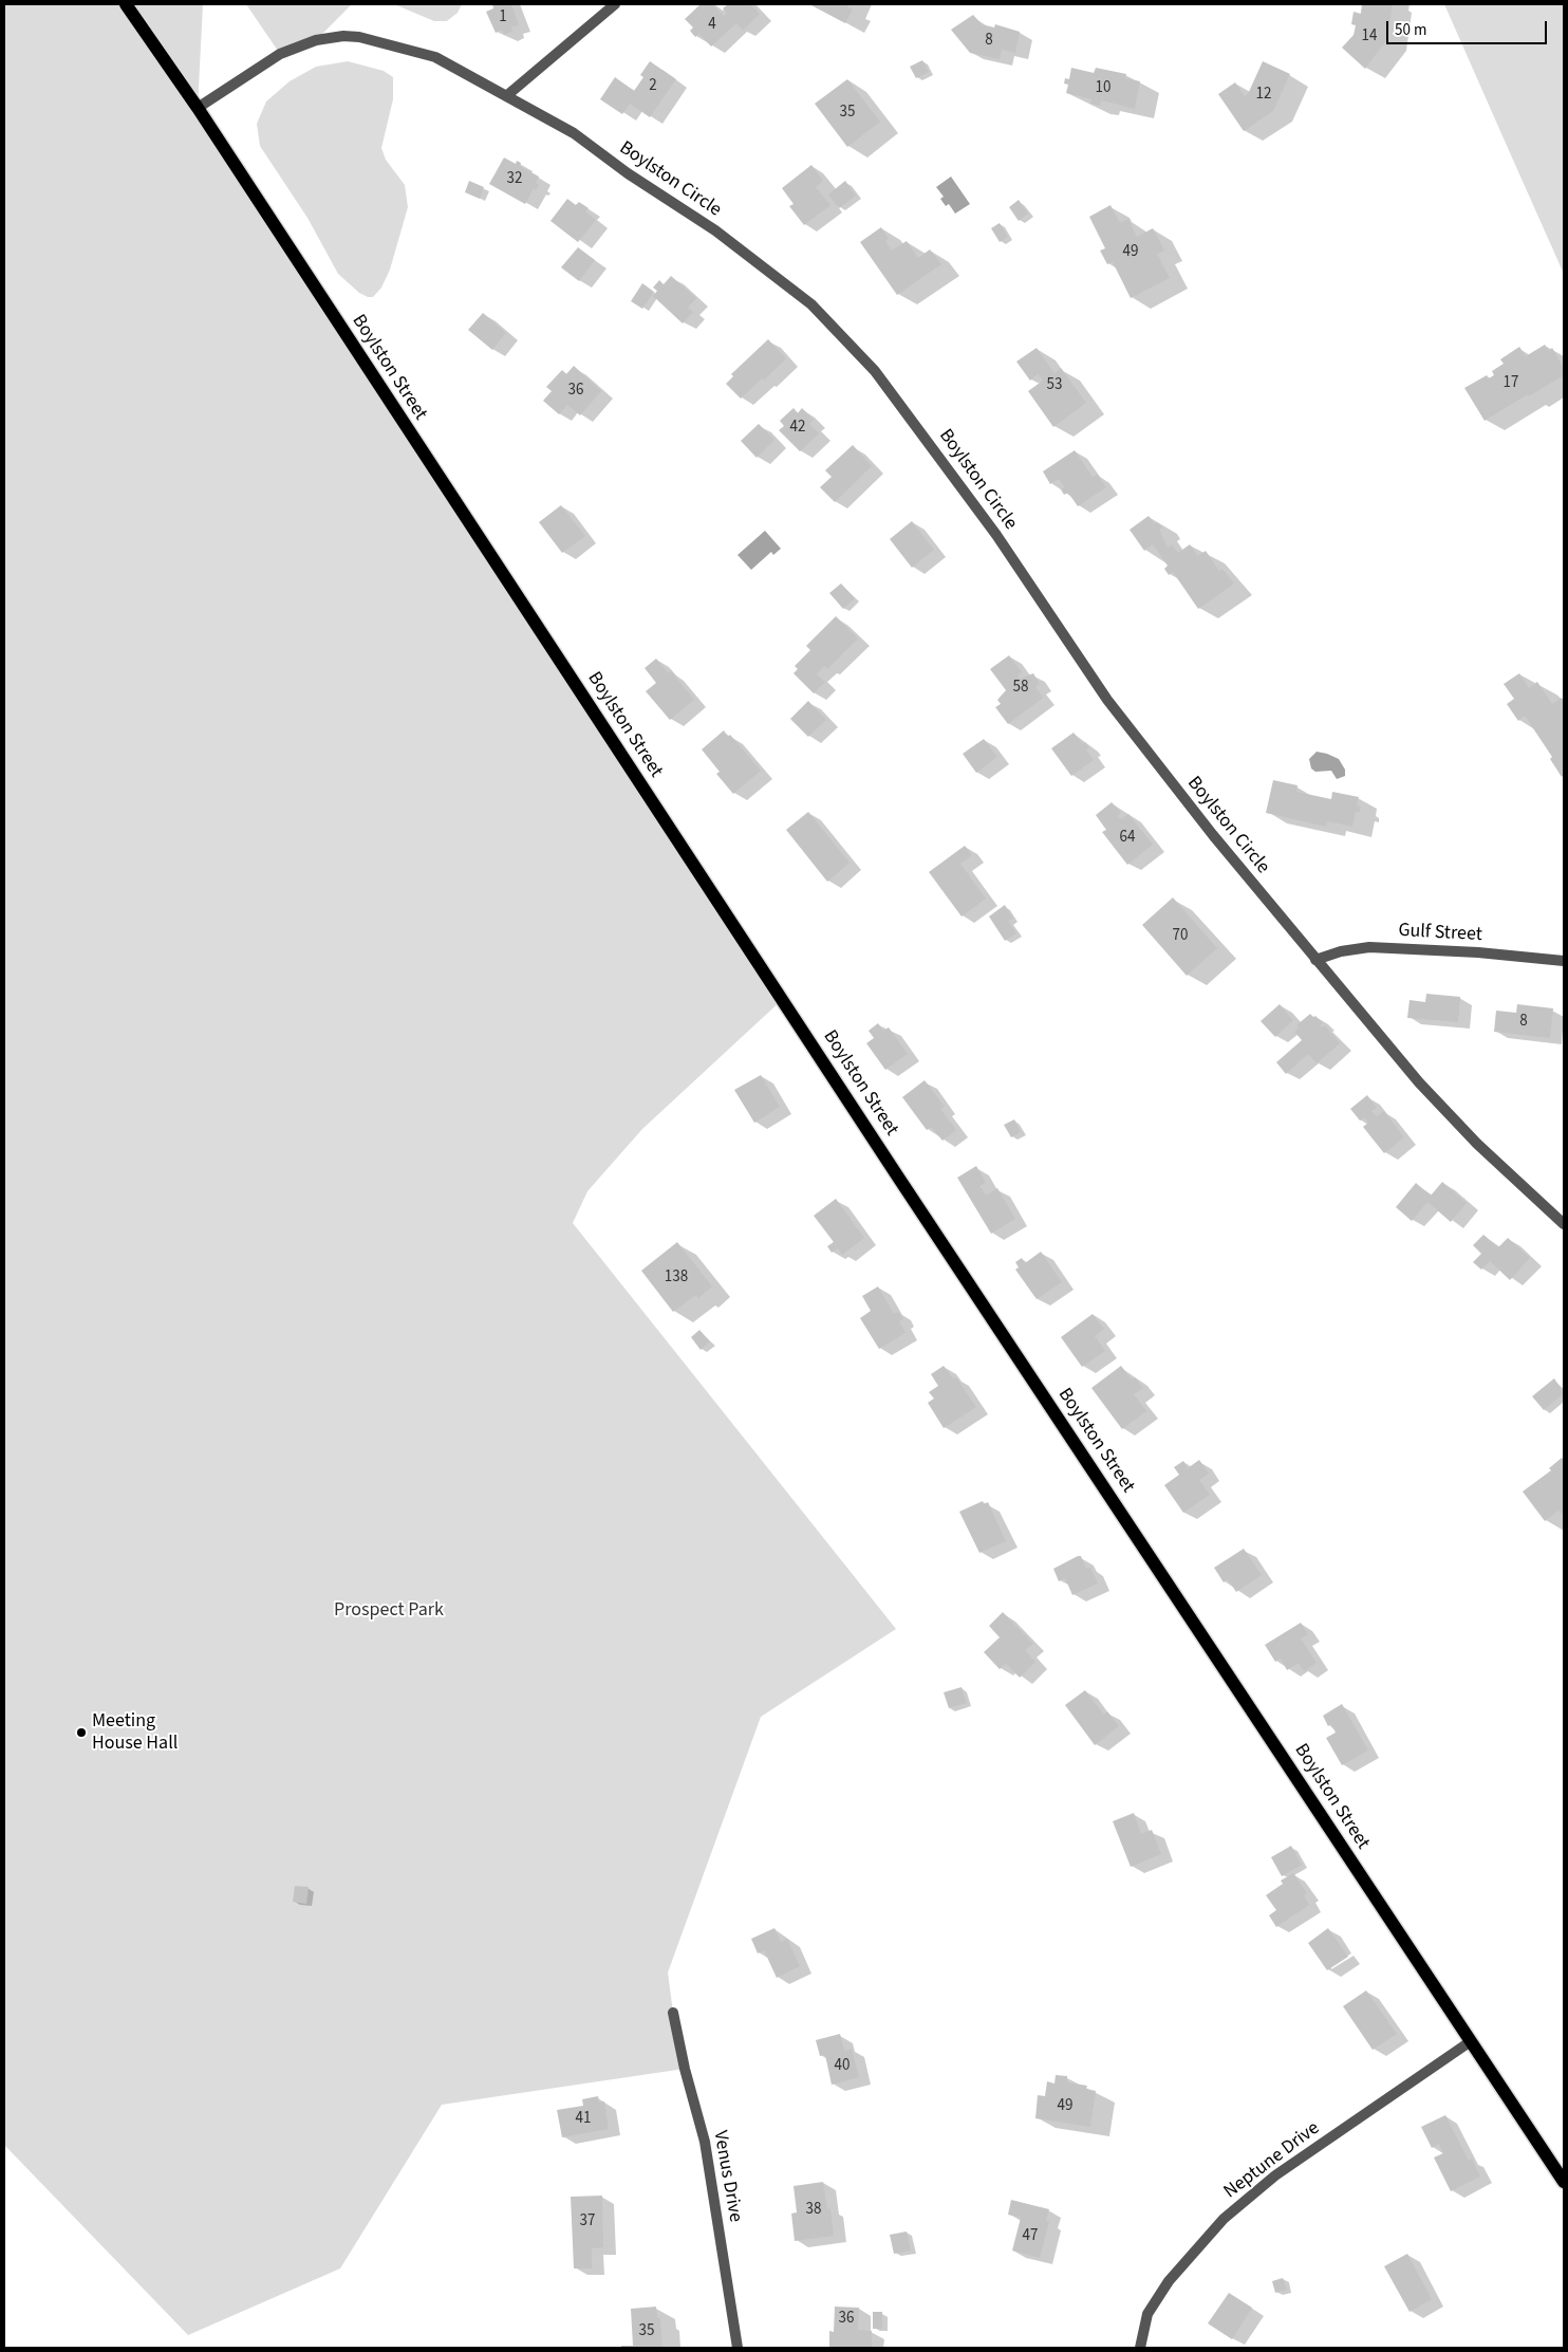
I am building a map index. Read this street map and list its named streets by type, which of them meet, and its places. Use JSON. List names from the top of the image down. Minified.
{"streets":{"main road":["Boylston Street"],"street":["Boylston Circle","Gulf Street","Neptune Drive","Venus Drive"]},"crossings":[["Boylston Circle","Boylston Street"],["Boylston Circle","Gulf Street"],["Boylston Street","Neptune Drive"]],"parks":["Prospect Park"],"places":["Meeting House Hall"],"house_numbers":["1","4","14","8","2","10","12","35","32","49","17","53","36","42","58","64","70","8","138","40","49","41","38","37","47","36","35"],"scale_bar":"50 m"}
